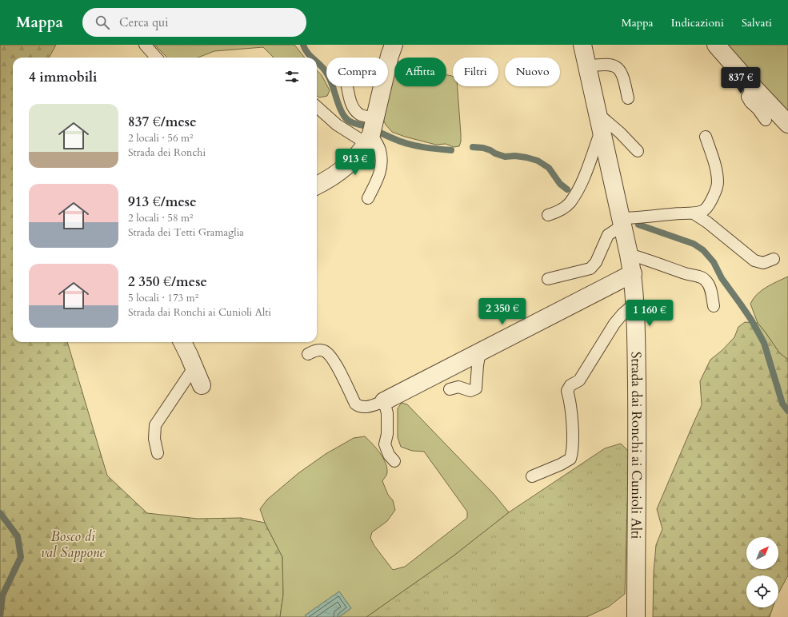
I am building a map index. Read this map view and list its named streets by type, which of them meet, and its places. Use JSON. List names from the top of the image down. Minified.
{"streets":{"street":["Strada dai Ronchi ai Cunioli Alti"]},"parks":["Bosco di val Sappone"],"north":"top right","page":{"header":"Mappa","search":"Cerca qui","nav":["Mappa","Indicazioni","Salvati"],"chip":["Compra","Affitta","Filtri","Nuovo"],"heading":"4 immobili","price":["837 €","913 €","2 350 €","1 160 €"],"list":[{"name":"837 €/mese","note":"2 locali · 56 m² · Strada dei Ronchi"},{"name":"913 €/mese","note":"2 locali · 58 m² · Strada dei Tetti Gramaglia"},{"name":"2 350 €/mese","note":"5 locali · 173 m² · Strada dai Ronchi ai Cunioli Alti"}]}}
